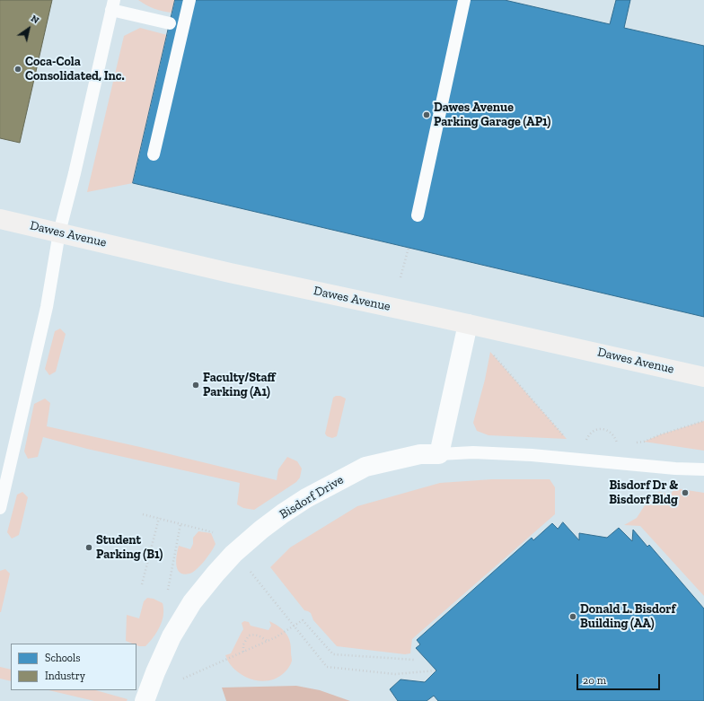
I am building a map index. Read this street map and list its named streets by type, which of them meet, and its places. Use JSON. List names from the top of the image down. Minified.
{"streets":{"street":["Dawes Avenue","Bisdorf Drive"]},"places":["Coca-Cola Consolidated, Inc.","Dawes Avenue Parking Garage (AP1)","Faculty/Staff Parking (A1)","Bisdorf Dr & Bisdorf Bldg","Student Parking (B1)","Donald L. Bisdorf Building (AA)"],"legend":["Schools","Industry"],"scale_bar":"20 m","north":"top right"}
